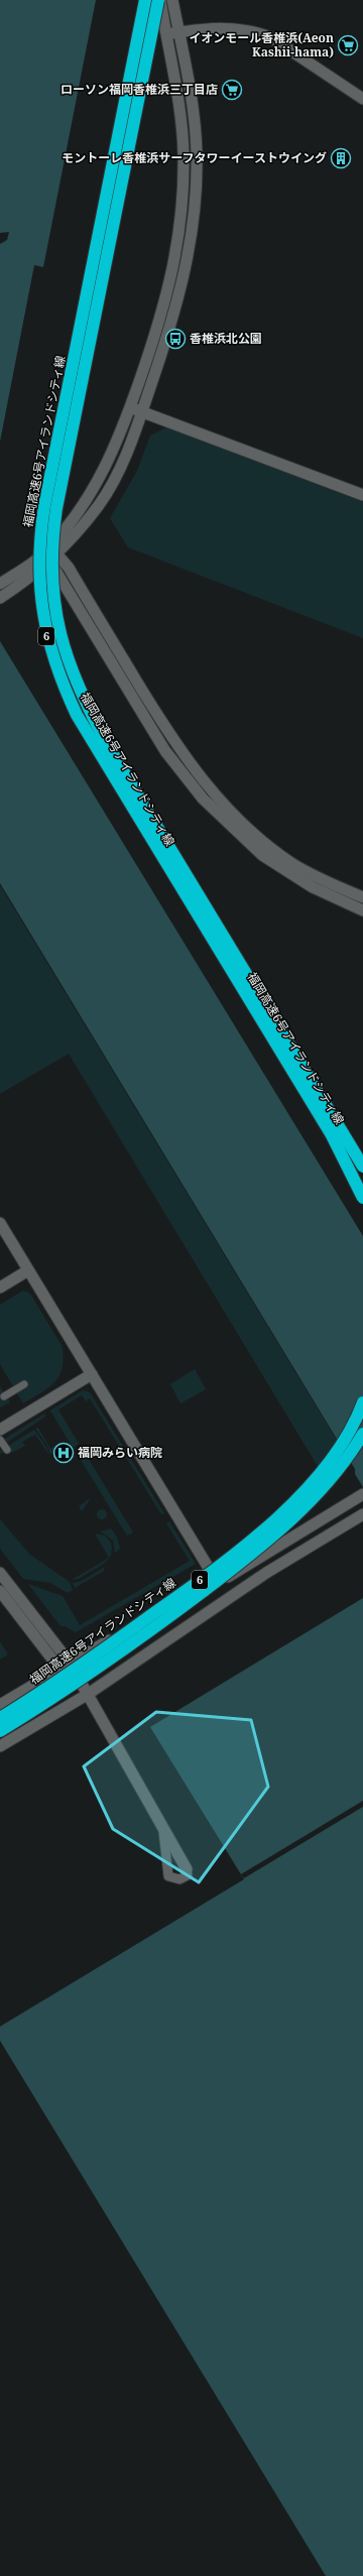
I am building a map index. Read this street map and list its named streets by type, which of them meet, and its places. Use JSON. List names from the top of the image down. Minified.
{"streets":{"highway":["福岡高速6号アイランドシティ線","6"]},"places":{"supermarket":["イオンモール香椎浜(Aeon Kashii-hama)","ローソン福岡香椎浜三丁目店"],"building":["モントーレ香椎浜サーフタワーイーストウイング"],"bus stop":["香椎浜北公園"],"hospital":["福岡みらい病院"]}}
